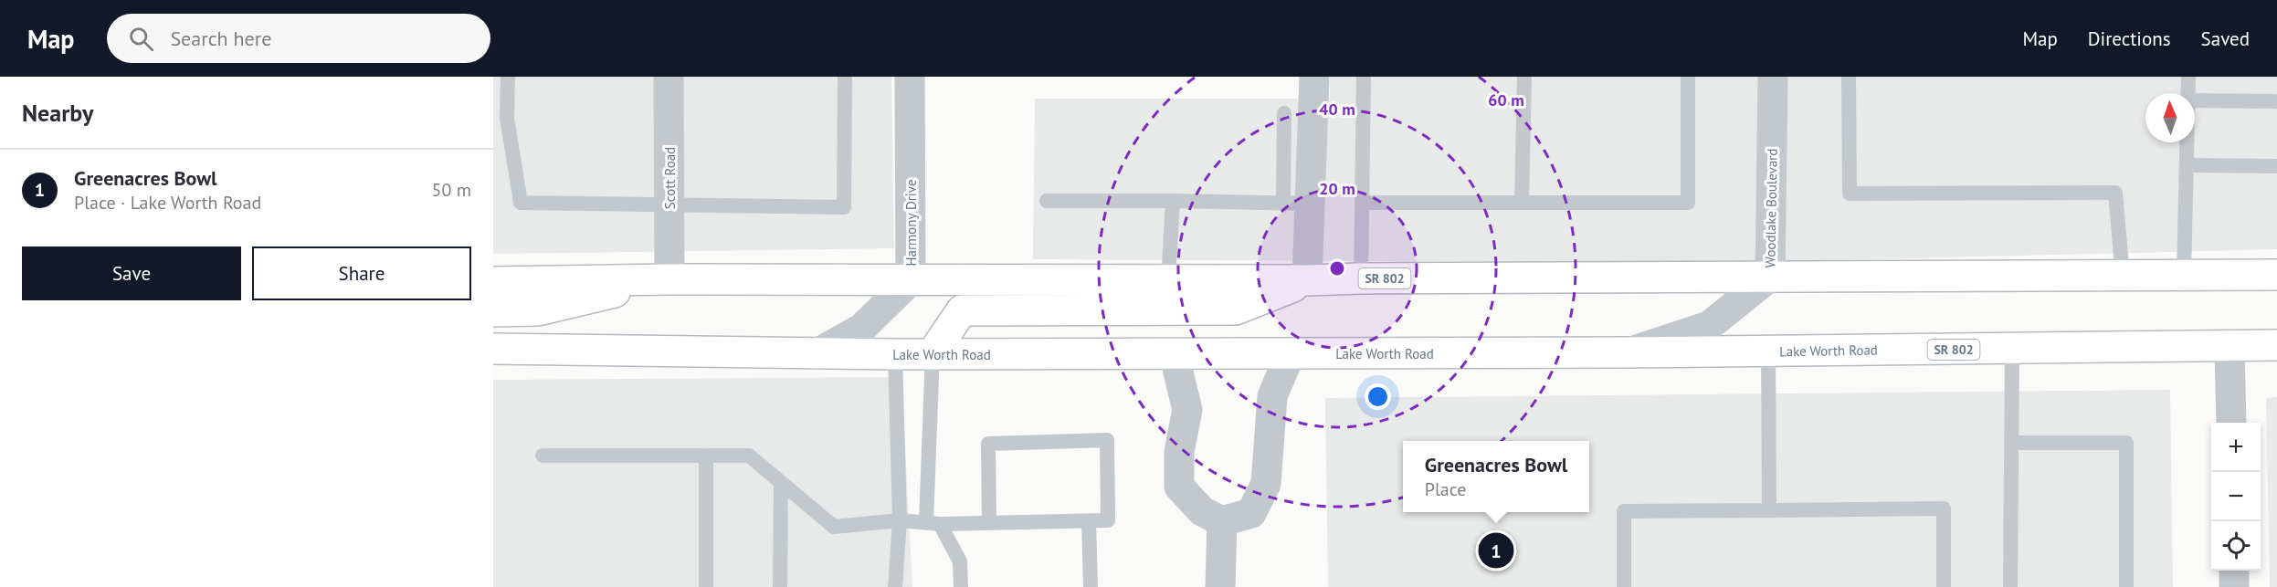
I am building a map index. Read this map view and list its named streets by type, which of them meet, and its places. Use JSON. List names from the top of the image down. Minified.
{"streets":{"main road":["SR 802","Lake Worth Road"],"street":["Scott Road","Woodlake Boulevard","Harmony Drive"]},"crossings":[["Scott Road","SR 802"],["Woodlake Boulevard","SR 802"],["Woodlake Boulevard","Lake Worth Road"],["Harmony Drive","SR 802"],["Harmony Drive","Lake Worth Road"]],"north":"top","page":{"header":"Map","search":"Search here","nav":["Map","Directions","Saved"],"heading":"Nearby","list":[{"mark":"1","name":"Greenacres Bowl","note":"Place · Lake Worth Road","value":"50 m"}],"buttons":["Save","Share"],"map_buttons":["+","−"],"popup":["Greenacres Bowl","Place"],"pins":"1"},"rings":["60 m","40 m","20 m"]}
